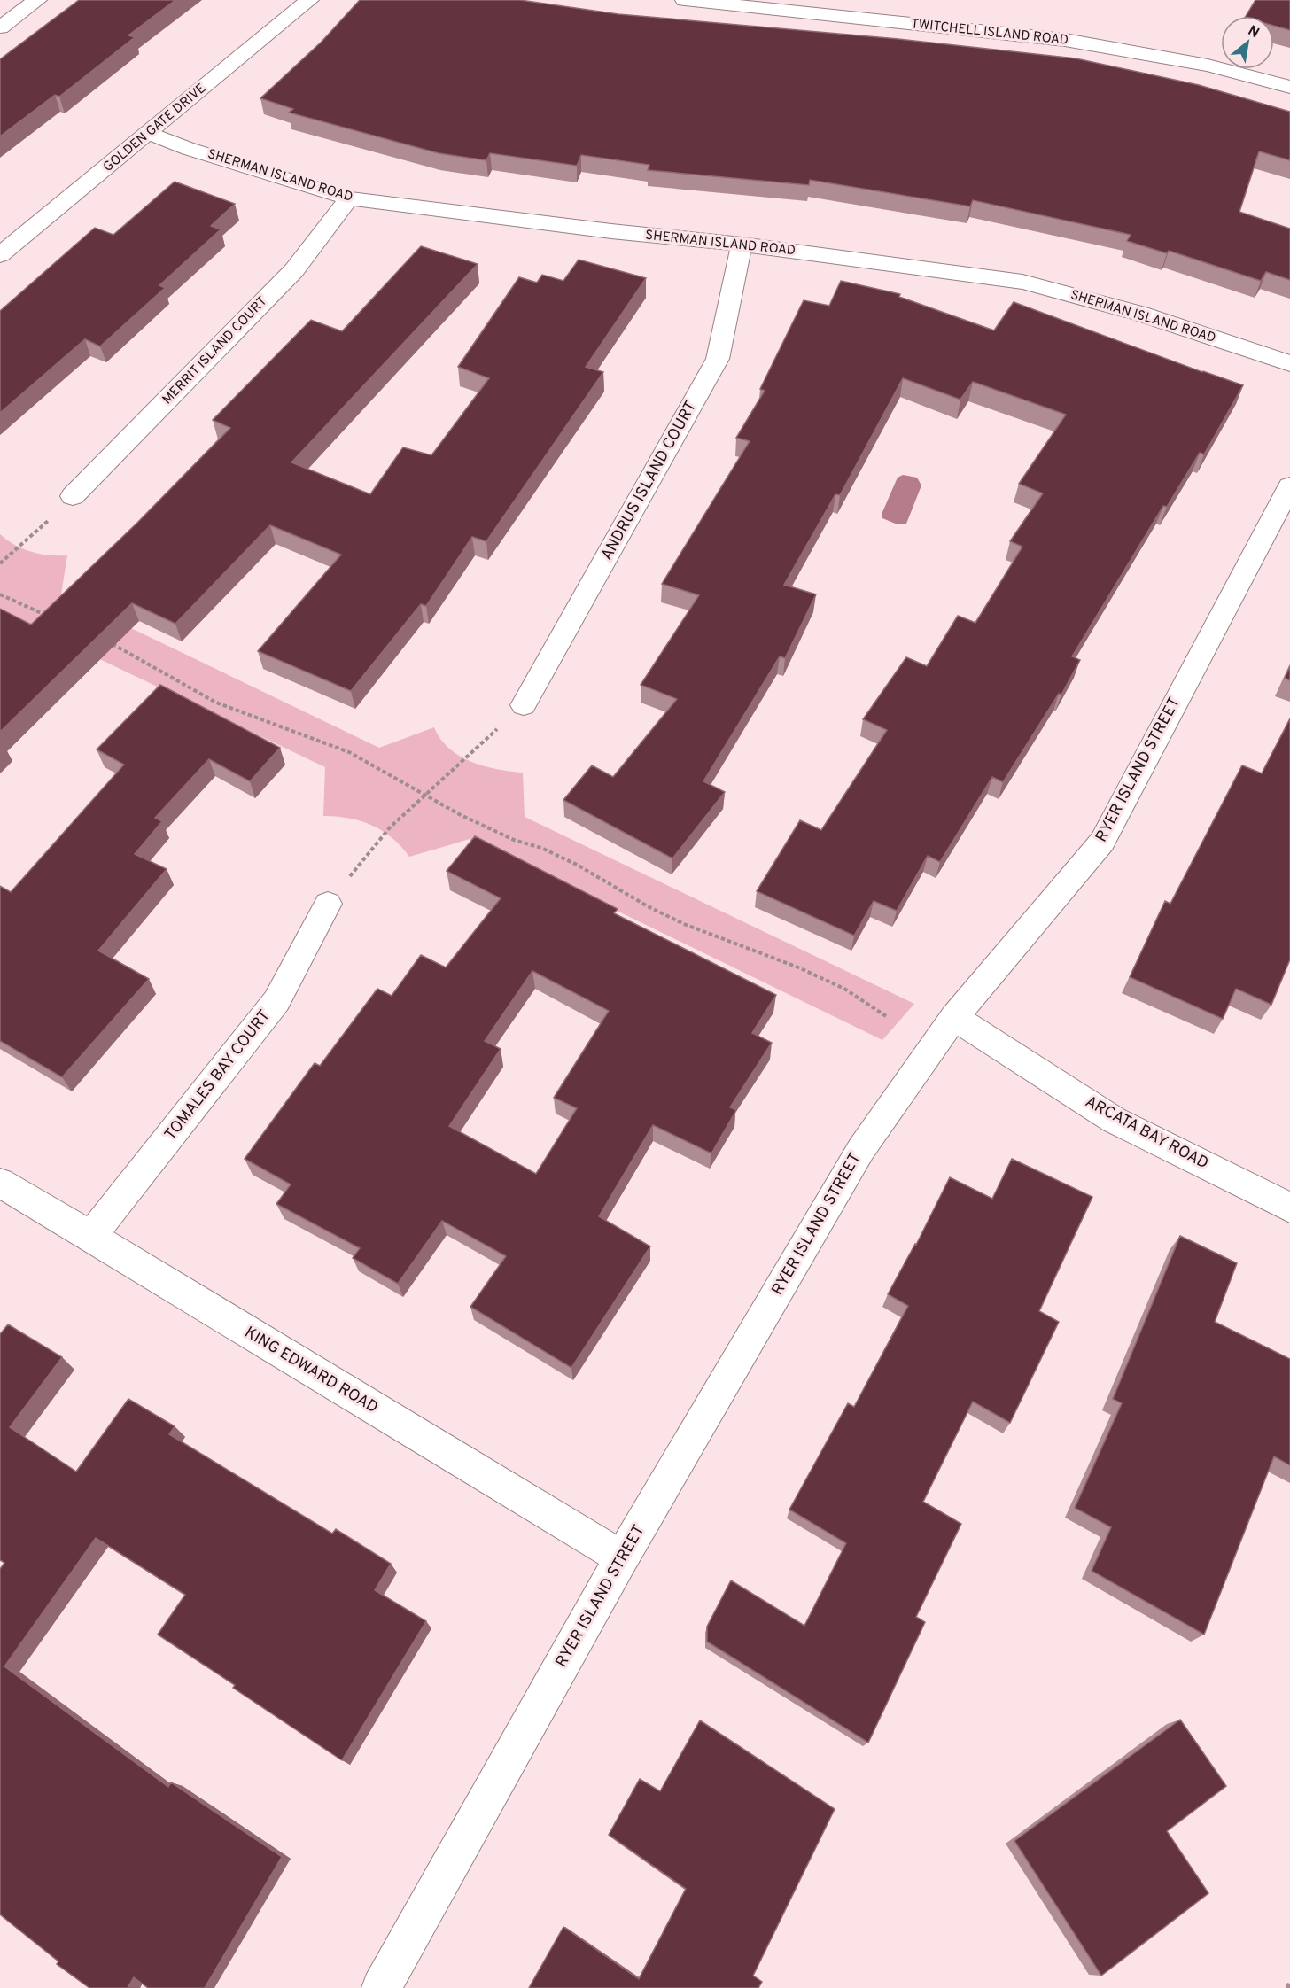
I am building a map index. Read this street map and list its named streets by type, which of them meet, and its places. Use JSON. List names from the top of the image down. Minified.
{"streets":{"street":["TWITCHELL ISLAND ROAD","GOLDEN GATE DRIVE","SHERMAN ISLAND ROAD","MERRIT ISLAND COURT","ANDRUS ISLAND COURT","RYER ISLAND STREET","TOMALES BAY COURT","ARCATA BAY ROAD","KING EDWARD ROAD"]},"crossings":[["GOLDEN GATE DRIVE","SHERMAN ISLAND ROAD"],["SHERMAN ISLAND ROAD","MERRIT ISLAND COURT"],["SHERMAN ISLAND ROAD","ANDRUS ISLAND COURT"],["RYER ISLAND STREET","ARCATA BAY ROAD"],["RYER ISLAND STREET","KING EDWARD ROAD"],["TOMALES BAY COURT","KING EDWARD ROAD"]],"north":"top right"}
